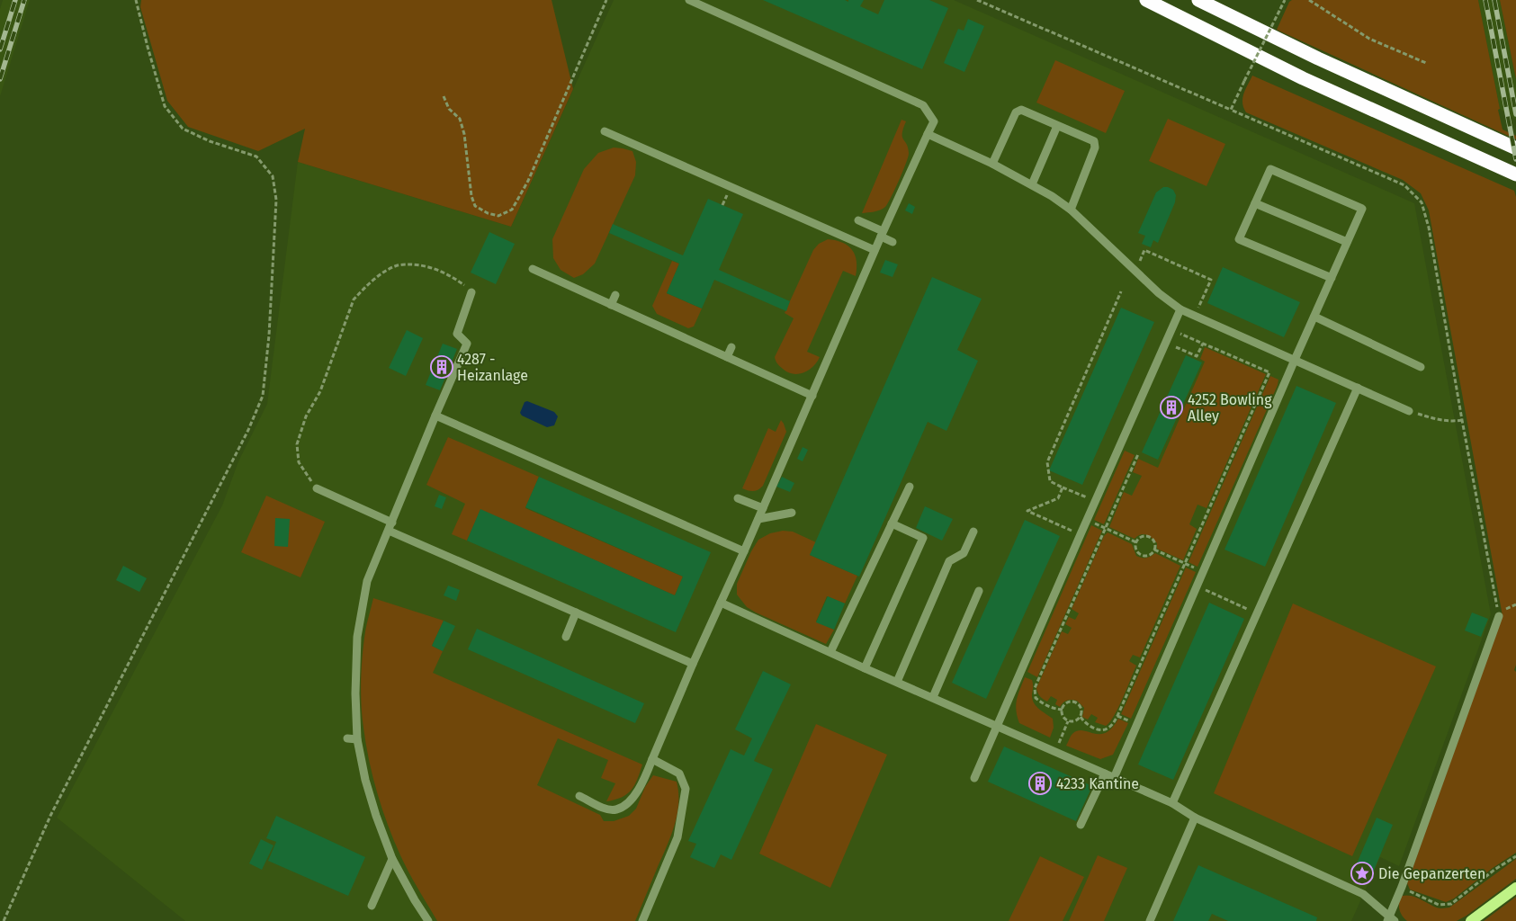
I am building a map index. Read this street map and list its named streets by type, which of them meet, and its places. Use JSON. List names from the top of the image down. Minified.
{"places":{"building":["4287 - Heizanlage","4252 Bowling Alley","4233 Kantine"],"place":["Die Gepanzerten"]}}
